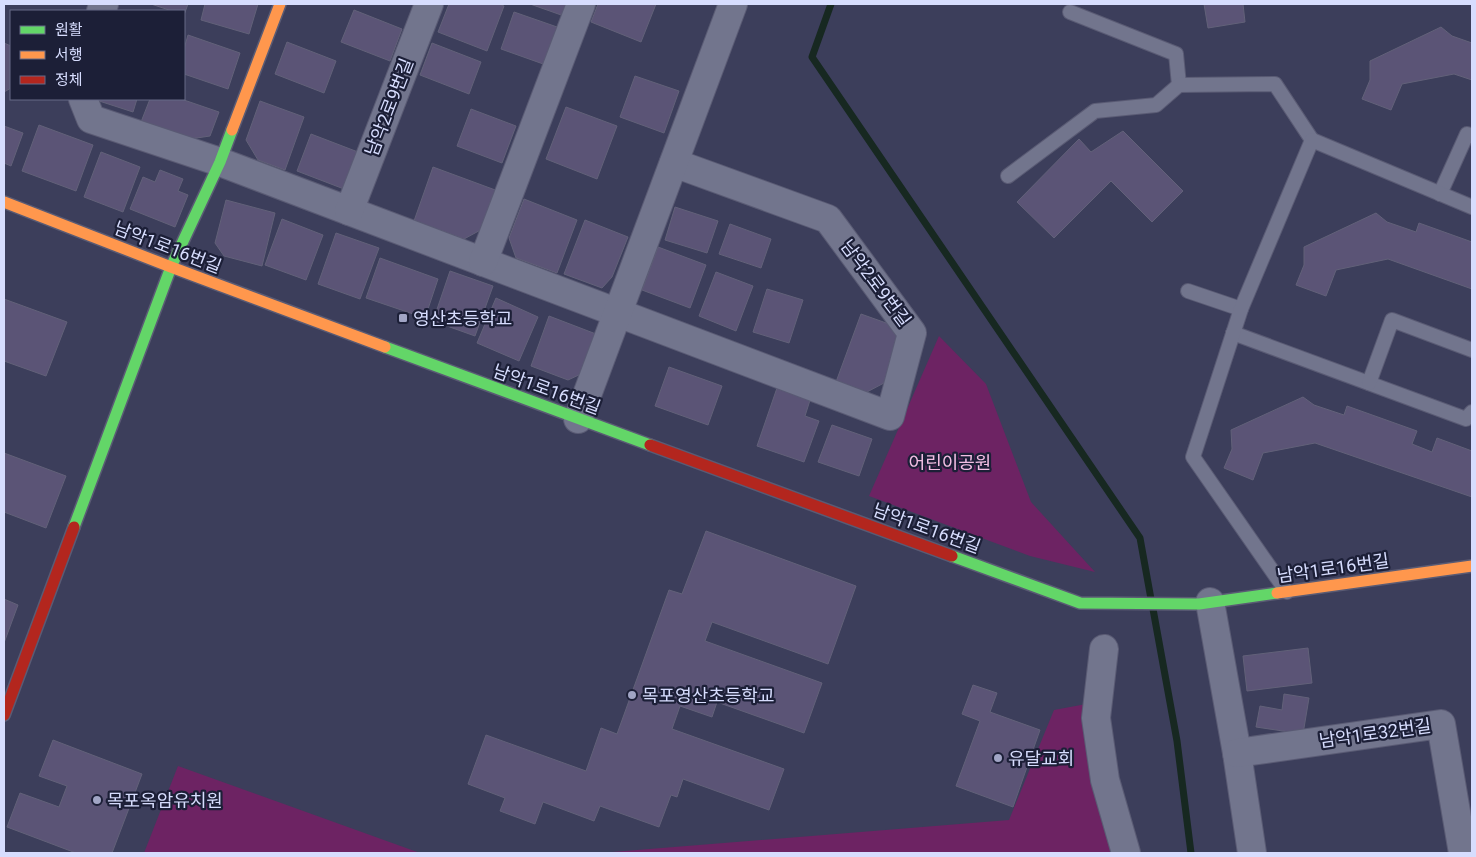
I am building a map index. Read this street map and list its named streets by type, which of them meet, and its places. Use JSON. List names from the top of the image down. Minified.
{"streets":{"street":["남악2로9번길","남악1로16번길","남악1로32번길"]},"parks":["어린이공원"],"places":{"transit":["영산초등학교"],"other":["목포영산초등학교","유달교회","목포옥암유치원"]},"legend":["원활","서행","정체"]}
